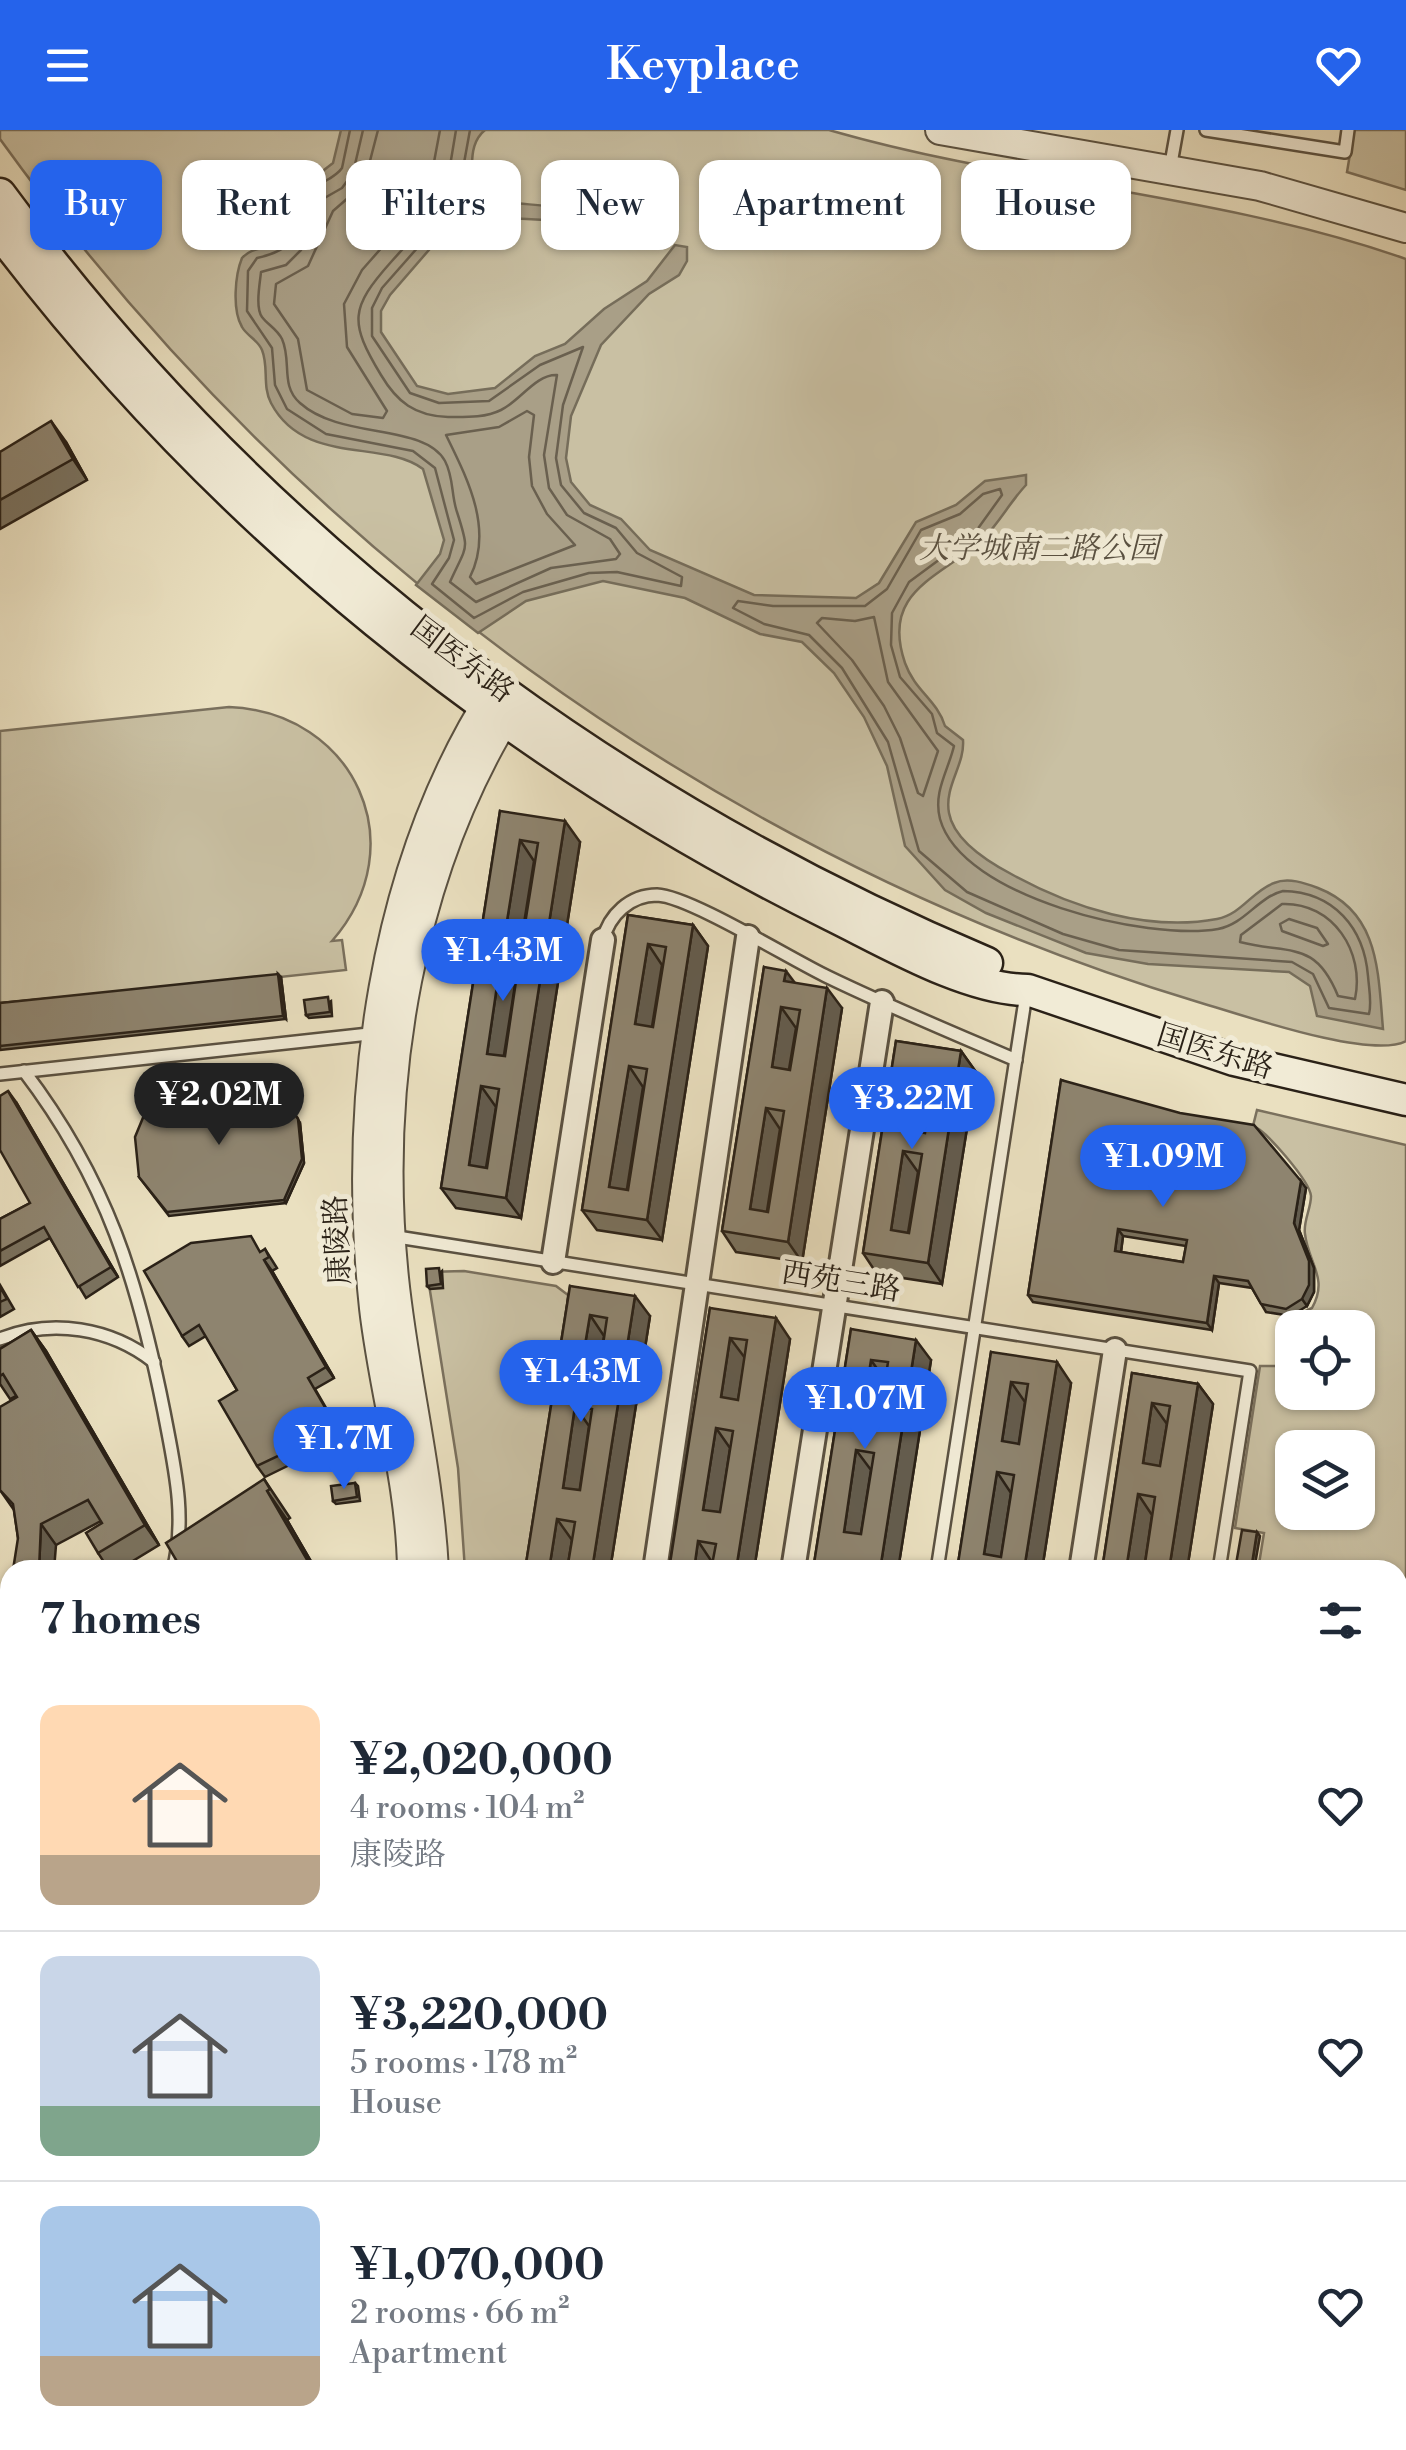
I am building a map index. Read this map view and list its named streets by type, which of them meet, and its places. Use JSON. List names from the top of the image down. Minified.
{"streets":{"main road":["国医东路"],"street":["康陵路"],"lane":["西苑三路"]},"crossings":[["国医东路","康陵路"],["康陵路","西苑三路"]],"parks":["大学城南二路公园"],"page":{"header":"Keyplace","chip":["Buy","Rent","Filters","New","Apartment","House"],"price":["¥1.43M","¥2.02M","¥3.22M","¥1.09M","¥1.43M","¥1.07M","¥1.7M"],"heading":"7 homes","list":[{"name":"¥2,020,000","note":"4 rooms · 104 m² · 康陵路"},{"name":"¥3,220,000","note":"5 rooms · 178 m² · House"},{"name":"¥1,070,000","note":"2 rooms · 66 m² · Apartment"}]}}
